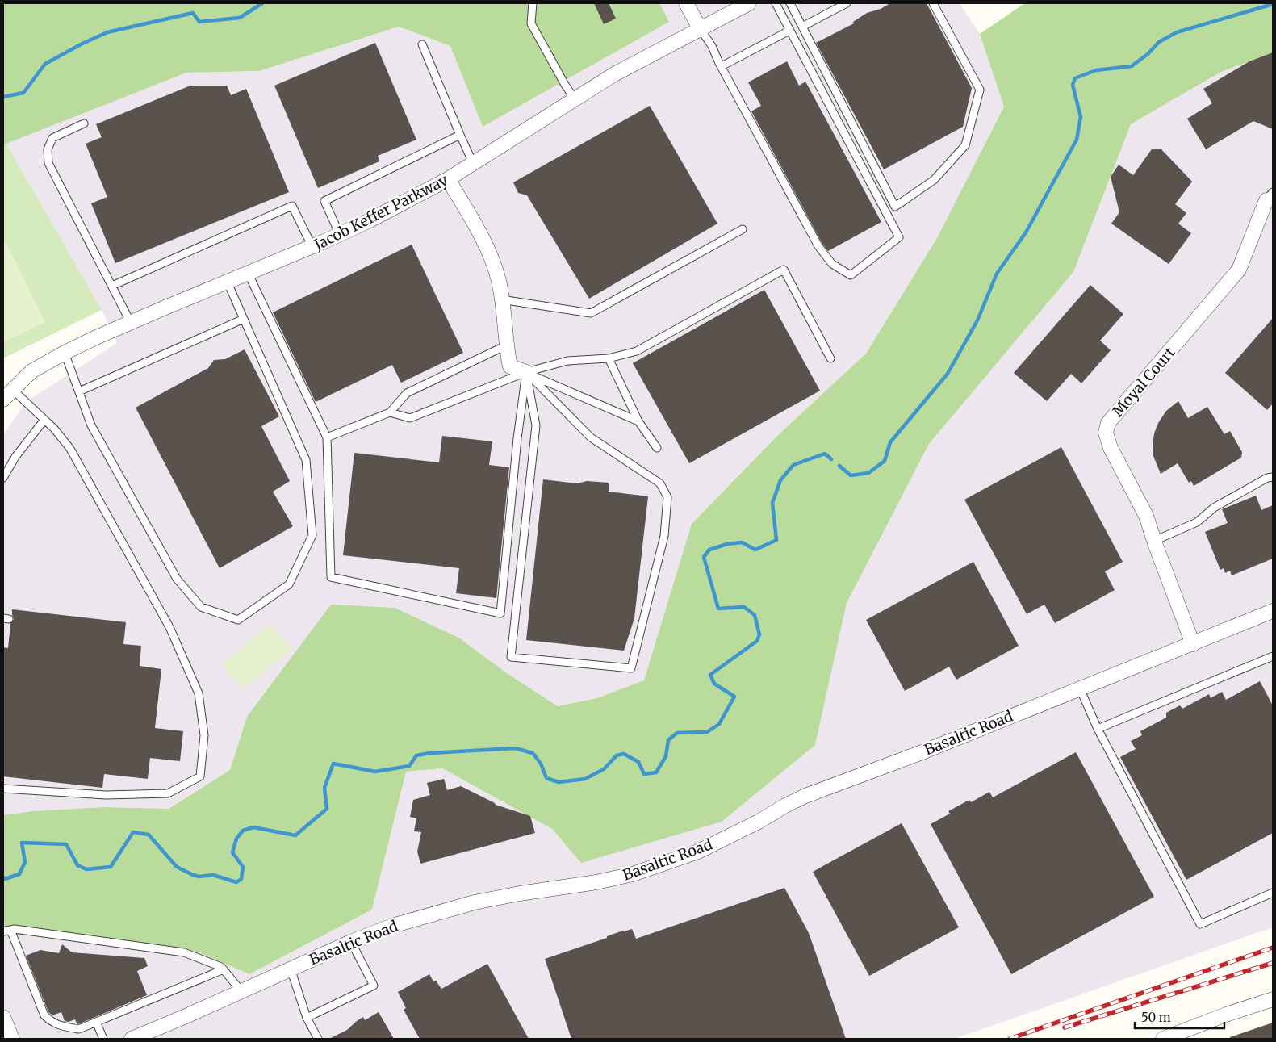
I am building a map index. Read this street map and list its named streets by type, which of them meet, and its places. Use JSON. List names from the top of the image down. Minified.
{"streets":{"street":["Jacob Keffer Parkway","Moyal Court","Basaltic Road"]},"crossings":[["Moyal Court","Basaltic Road"]],"scale_bar":"50 m"}
